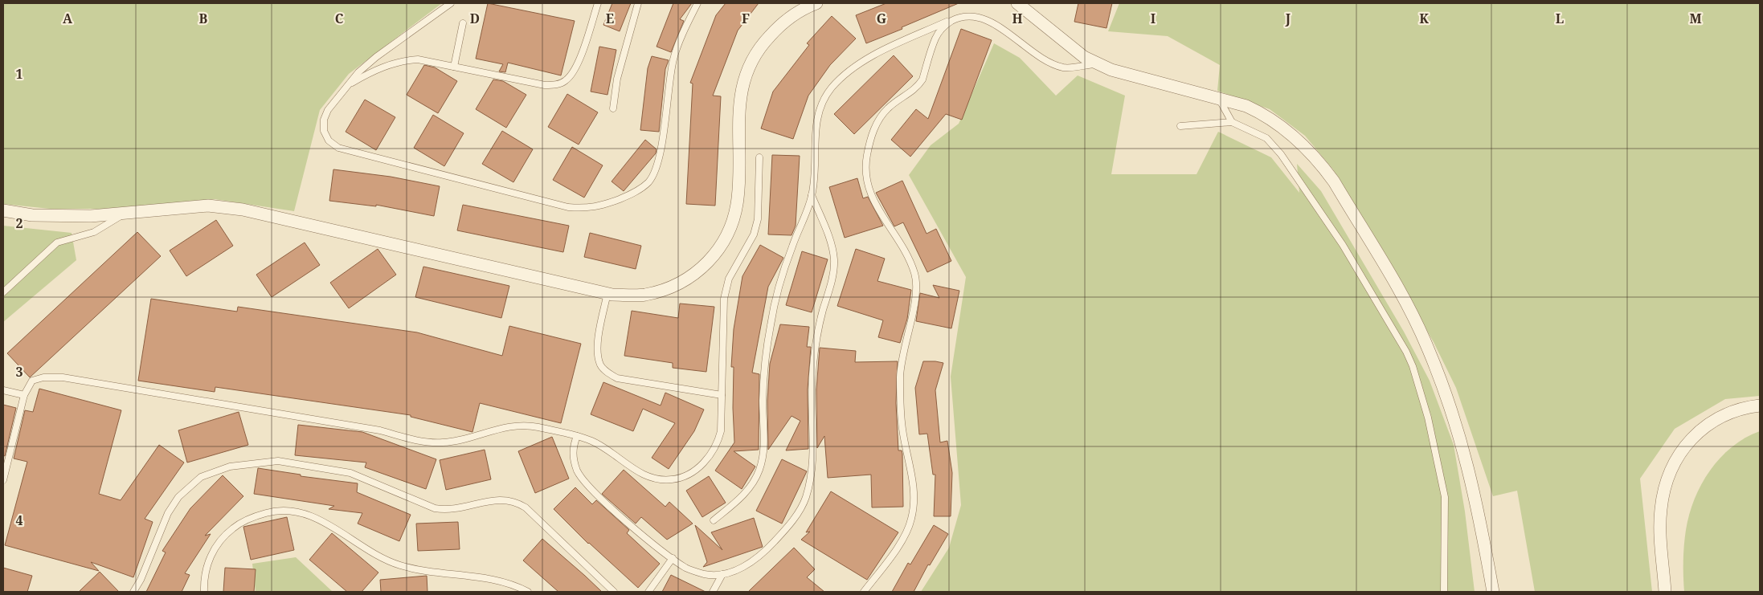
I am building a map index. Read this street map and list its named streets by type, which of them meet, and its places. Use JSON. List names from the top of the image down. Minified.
{"grid":{"columns":["A","B","C","D","E","F","G","H","I","J","K","L","M"],"rows":["1","2","3","4"]}}
